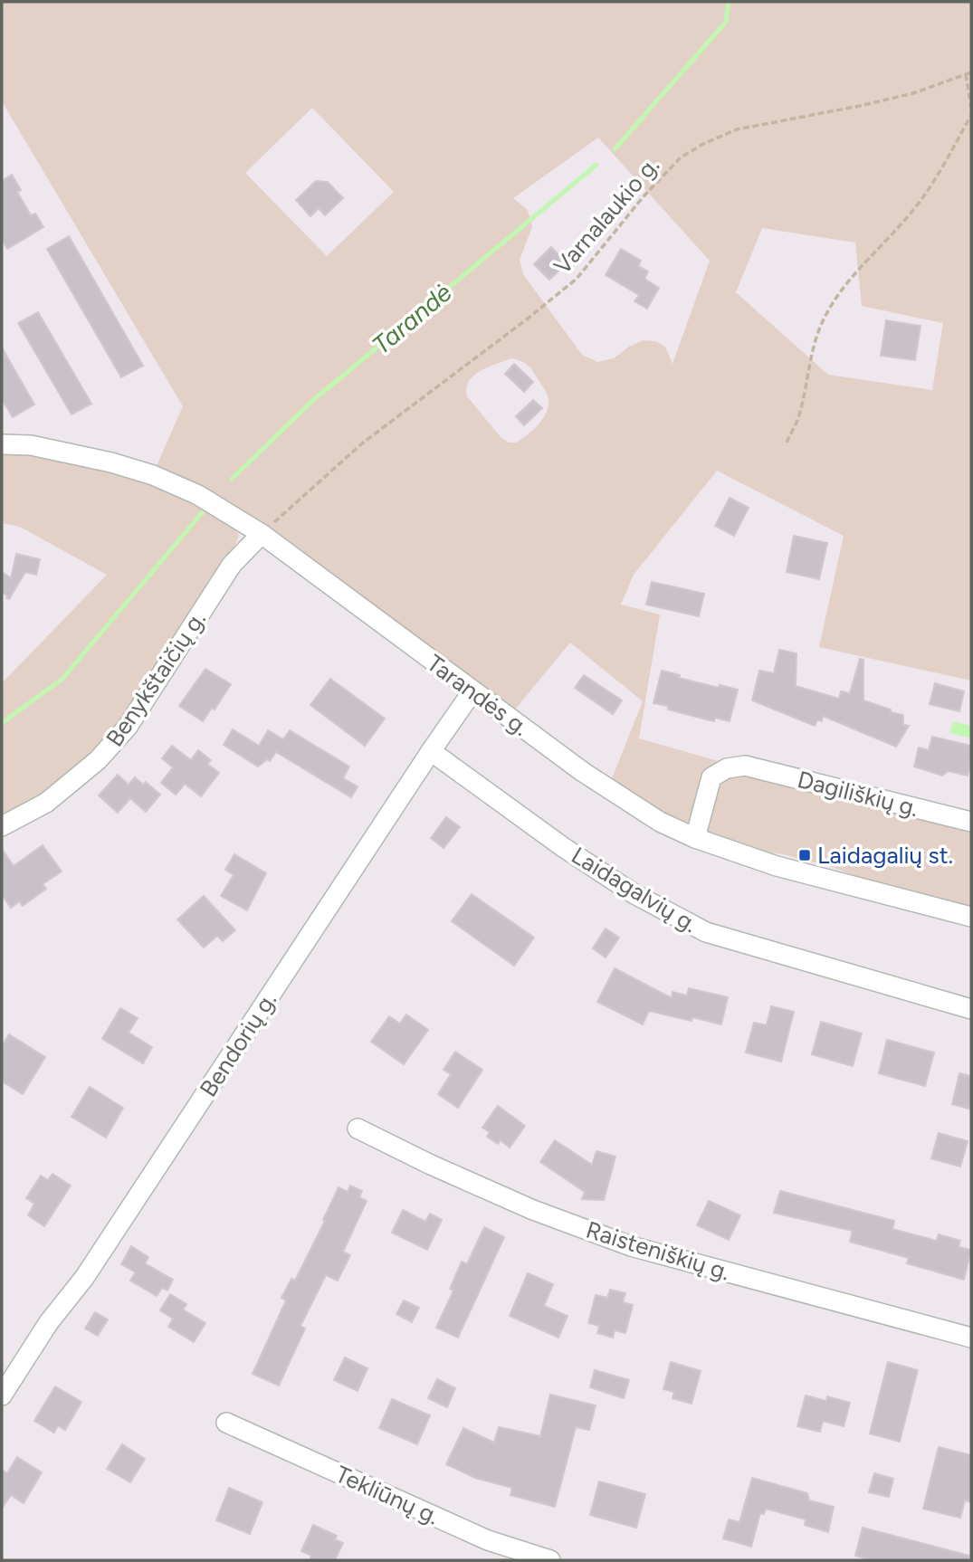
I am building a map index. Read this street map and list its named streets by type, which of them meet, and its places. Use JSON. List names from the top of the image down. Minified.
{"streets":{"street":["Benykštaičių g.","Tarandės g.","Dagiliškių g.","Laidagalvių g.","Bendorių g.","Raisteniškių g.","Tekliūnų g."],"path":["Varnalaukio g."]},"crossings":[["Varnalaukio g.","Benykštaičių g."],["Varnalaukio g.","Tarandės g."],["Benykštaičių g.","Tarandės g."],["Tarandės g.","Dagiliškių g."],["Tarandės g.","Bendorių g."],["Laidagalvių g.","Bendorių g."]],"water":["Tarandė"],"places":{"transit":["Laidagalių st."]}}
